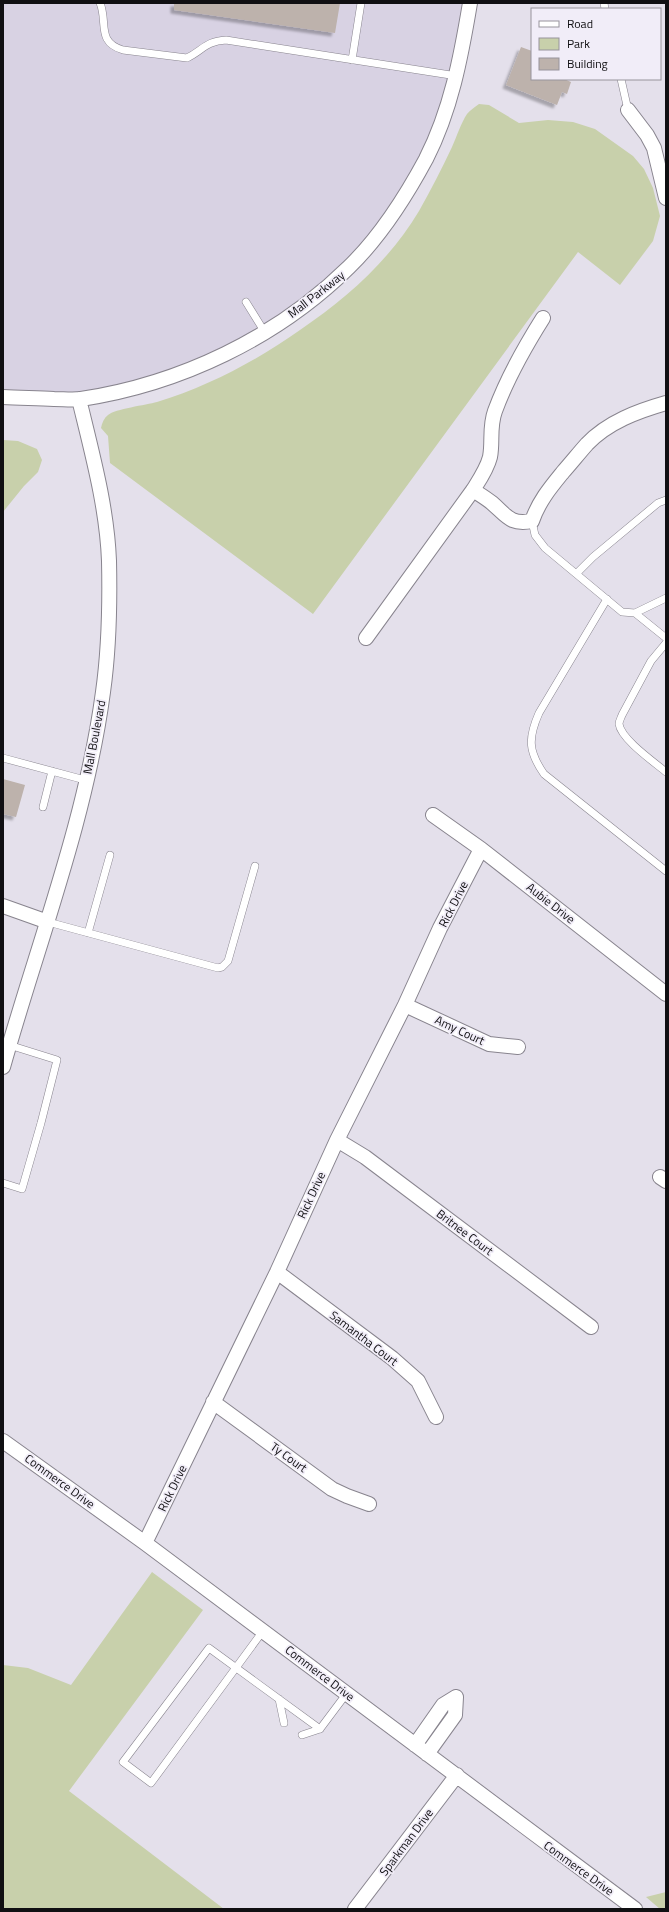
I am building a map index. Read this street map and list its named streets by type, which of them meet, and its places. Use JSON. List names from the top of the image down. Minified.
{"streets":{"street":["Mall Parkway","Mall Boulevard","Aubie Drive","Rick Drive","Amy Court","Britnee Court","Samantha Court","Ty Court","Commerce Drive","Sparkman Drive"]},"crossings":[["Mall Parkway","Mall Boulevard"],["Aubie Drive","Rick Drive"],["Rick Drive","Amy Court"],["Rick Drive","Britnee Court"],["Rick Drive","Samantha Court"],["Rick Drive","Ty Court"],["Rick Drive","Commerce Drive"],["Commerce Drive","Sparkman Drive"]],"legend":["Road","Park","Building"]}
